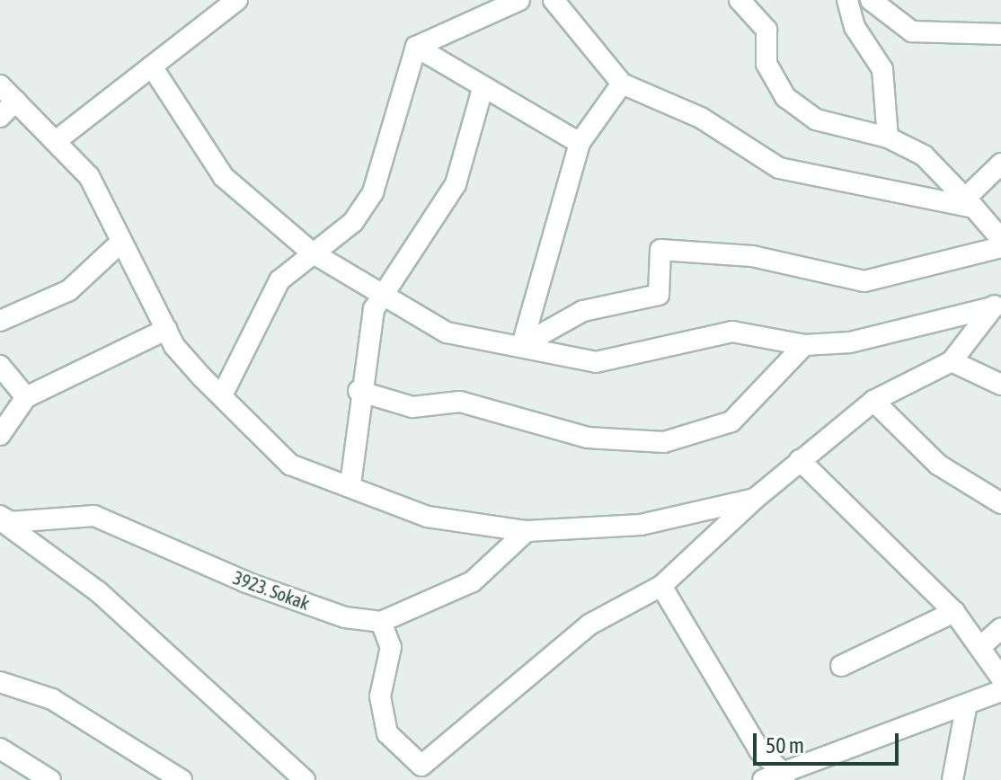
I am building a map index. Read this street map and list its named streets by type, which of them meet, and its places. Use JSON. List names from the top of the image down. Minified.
{"streets":{"street":["3923. Sokak"]},"scale_bar":"50 m"}
